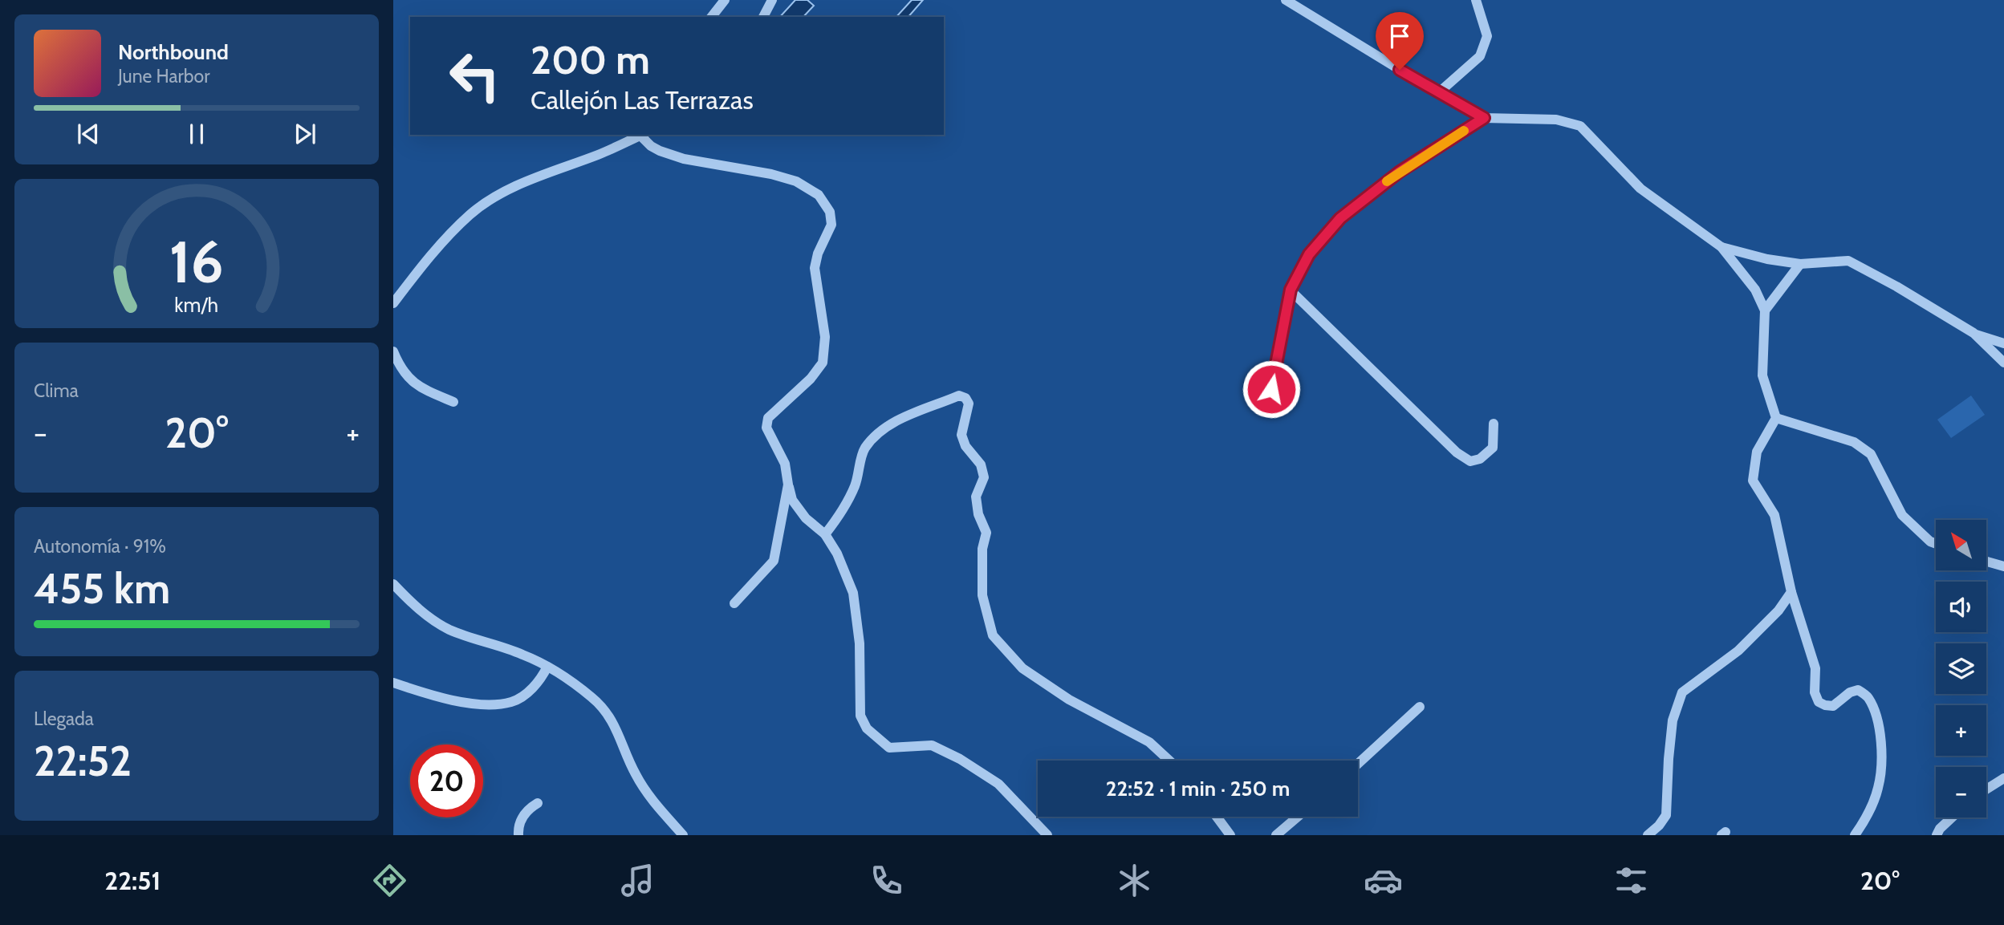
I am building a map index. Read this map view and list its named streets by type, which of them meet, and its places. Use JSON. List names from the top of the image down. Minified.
{"north":"top left","page":{"turn":["200 m","Callejón Las Terrazas"],"song":["Northbound","June Harbor"],"tile":["Clima",["Autonomía · 91%","455 km"],["Llegada","22:52"]],"heat":["−","20°","+"],"map_buttons":["+","−"],"limit":"20","trip":"22:52 · 1 min · 250 m","tabs":["22:51","20°"],"gauge":["16","km/h"]}}
